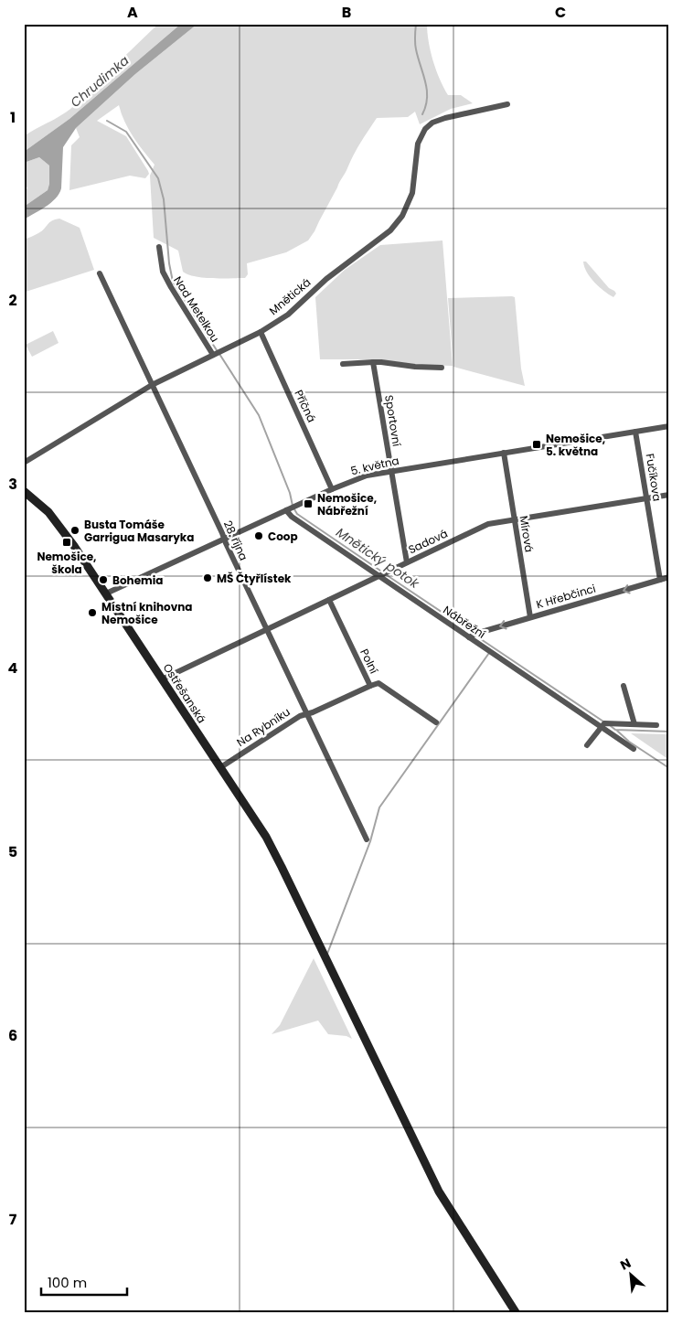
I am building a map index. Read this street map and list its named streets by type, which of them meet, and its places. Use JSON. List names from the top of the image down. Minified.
{"streets":{"street":["Mnětická","Nad Metelkou","Příčná","Sportovní","5. května","Fučíkova","Mírová","28. října","Sadová","K Hřebčinci","Nábřežní","Polní","Ostřešanská","Na Rybníku"]},"crossings":[["Mnětická","Nad Metelkou"],["Mnětická","Příčná"],["Mnětická","28. října"],["Příčná","5. května"],["Sportovní","5. května"],["Sportovní","Sadová"],["5. května","Fučíkova"],["5. května","Mírová"],["5. května","28. října"],["5. května","Nábřežní"],["5. května","Ostřešanská"],["Fučíkova","Sadová"],["Fučíkova","K Hřebčinci"],["Mírová","Sadová"],["Mírová","K Hřebčinci"],["28. října","Sadová"],["28. října","Na Rybníku"],["Sadová","Nábřežní"],["Sadová","Polní"],["Sadová","Ostřešanská"],["K Hřebčinci","Nábřežní"],["Polní","Na Rybníku"],["Ostřešanská","Na Rybníku"]],"one_way":["K Hřebčinci"],"water":["Chrudimka","Mnětický potok"],"places":{"transit":["Nemošice, 5. května","Nemošice, Nábřežní","Nemošice, škola"],"other":["Busta Tomáše Garrigua Masaryka","Coop","MŠ Čtyřlístek","Bohemia","Místní knihovna Nemošice"]},"scale_bar":"100 m","north":"top left","grid":{"columns":["A","B","C"],"rows":["1","2","3","4","5","6","7"]}}
